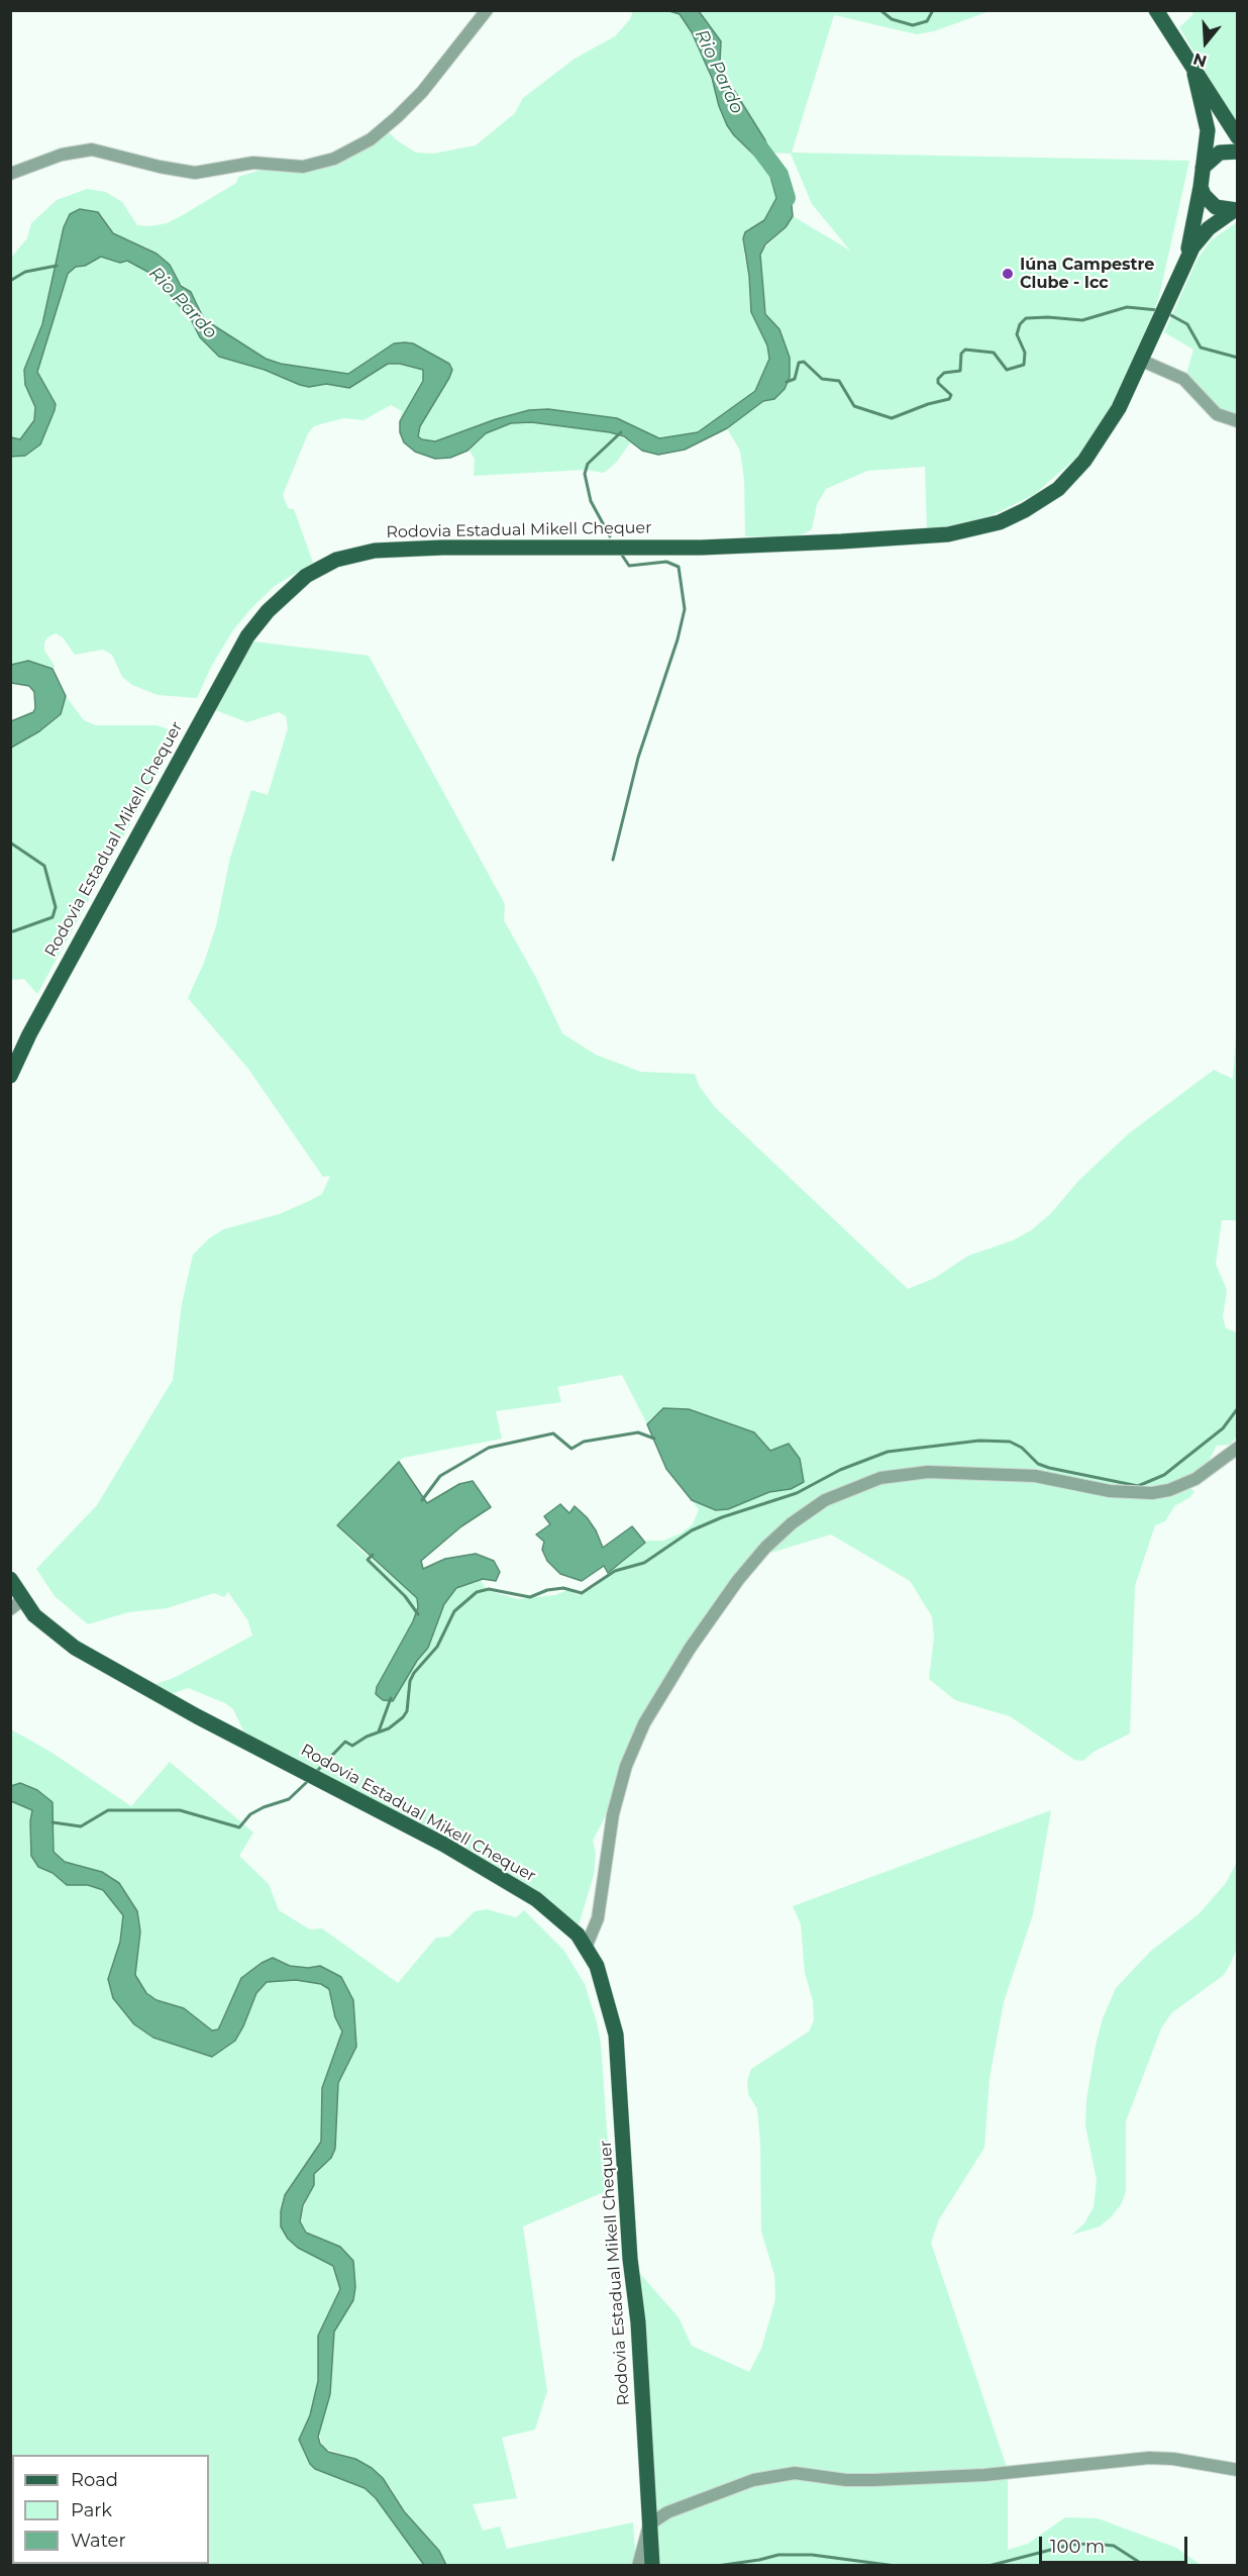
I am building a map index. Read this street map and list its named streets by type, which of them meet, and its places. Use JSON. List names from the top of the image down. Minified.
{"streets":{"main road":["Rodovia Estadual Mikell Chequer"]},"water":["Rio Pardo"],"places":["Iúna Campestre Clube - Icc"],"legend":["Road","Park","Water"],"scale_bar":"100 m","north":"bottom"}
